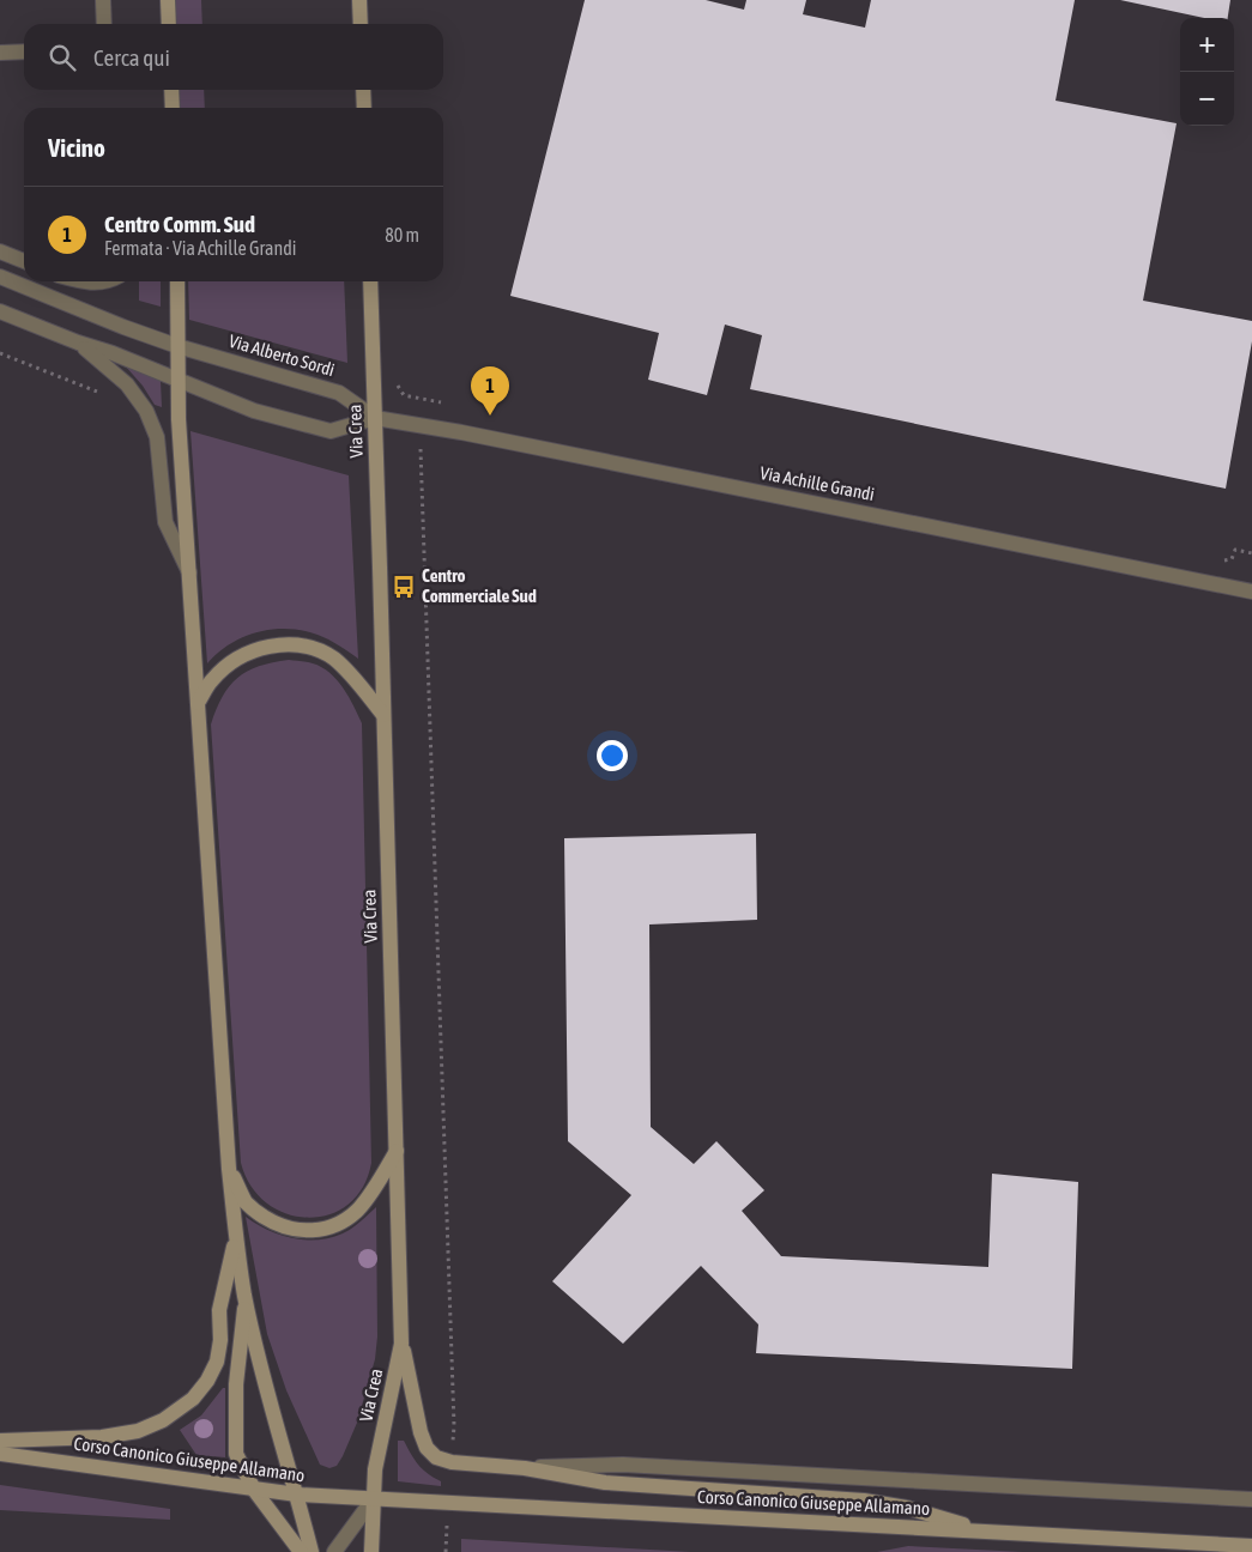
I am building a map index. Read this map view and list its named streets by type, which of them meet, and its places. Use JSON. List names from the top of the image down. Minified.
{"streets":{"street":["Via Alberto Sordi","Via Crea","Via Achille Grandi","Corso Canonico Giuseppe Allamano"]},"crossings":[["Via Alberto Sordi","Via Crea"],["Via Alberto Sordi","Via Achille Grandi"],["Via Crea","Via Achille Grandi"],["Via Crea","Corso Canonico Giuseppe Allamano"]],"places":{"bus stop":["Centro Commerciale Sud"]},"page":{"map_buttons":["+","−"],"search":"Cerca qui","heading":"Vicino","list":[{"mark":"1","name":"Centro Comm. Sud","note":"Fermata · Via Achille Grandi","value":"80 m"}],"pins":"1"}}
